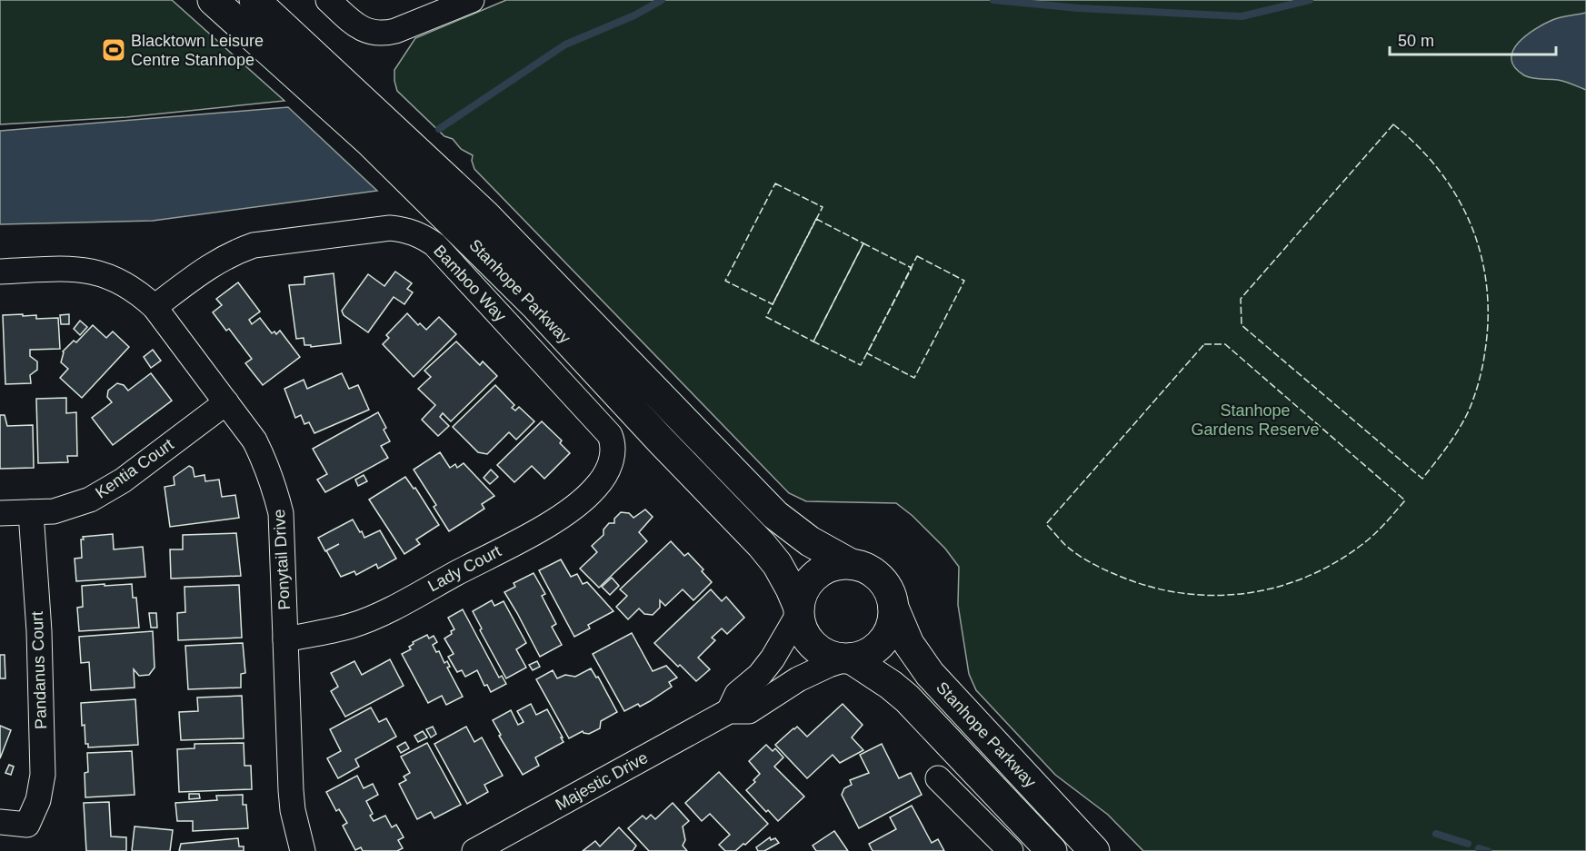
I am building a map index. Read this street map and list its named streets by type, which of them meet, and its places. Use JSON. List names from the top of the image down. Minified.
{"streets":{"main road":["Stanhope Parkway"],"street":["Bamboo Way","Kentia Court","Ponytail Drive","Lady Court","Pandanus Court","Majestic Drive"]},"crossings":[["Bamboo Way","Ponytail Drive"],["Bamboo Way","Lady Court"],["Stanhope Parkway","Majestic Drive"],["Kentia Court","Ponytail Drive"],["Kentia Court","Pandanus Court"],["Ponytail Drive","Lady Court"]],"parks":["Stanhope Gardens Reserve"],"places":{"sports":["Blacktown Leisure Centre Stanhope"]},"scale_bar":"50 m"}
